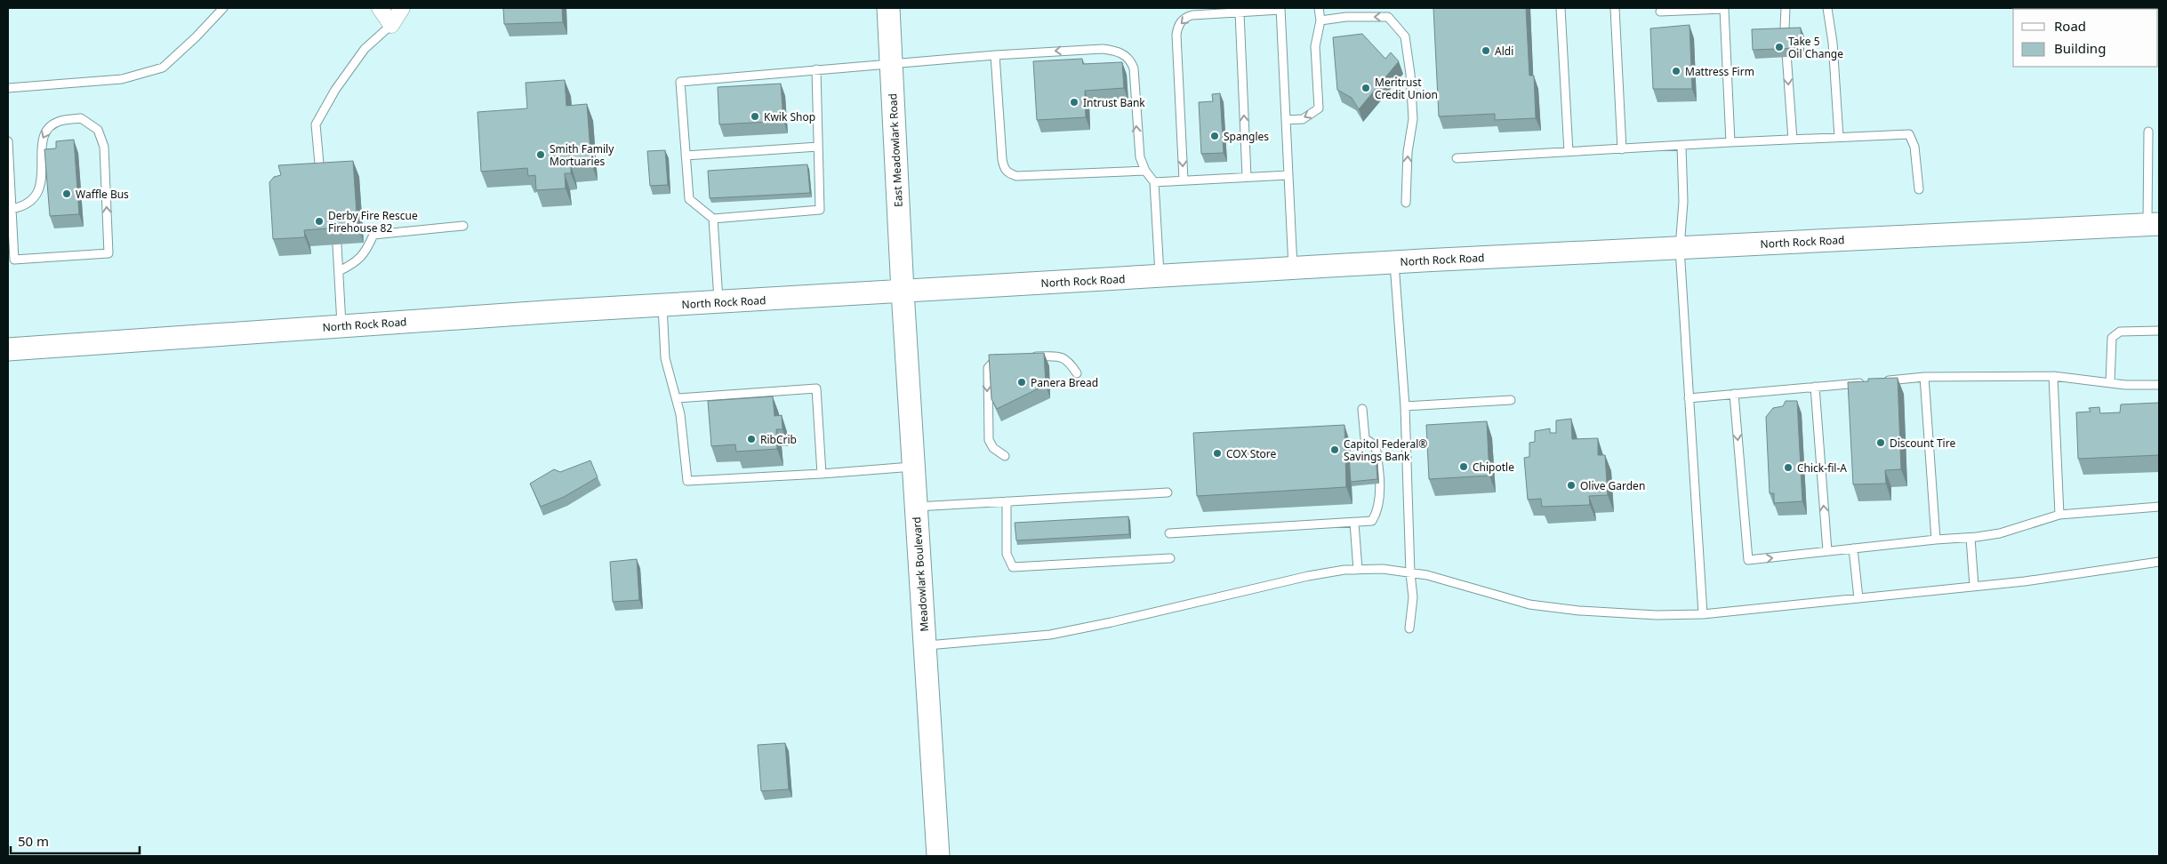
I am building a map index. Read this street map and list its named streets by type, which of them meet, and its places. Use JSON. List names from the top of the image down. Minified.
{"streets":{"main road":["East Meadowlark Road","North Rock Road","Meadowlark Boulevard"]},"crossings":[["East Meadowlark Road","North Rock Road"],["East Meadowlark Road","Meadowlark Boulevard"],["North Rock Road","Meadowlark Boulevard"]],"places":["Take 5 Oil Change","Aldi","Mattress Firm","Meritrust Credit Union","Intrust Bank","Kwik Shop","Spangles","Smith Family Mortuaries","Waffle Bus","Derby Fire Rescue Firehouse 82","Panera Bread","RibCrib","Discount Tire","Capitol Federal® Savings Bank","COX Store","Chipotle","Chick-fil-A","Olive Garden"],"legend":["Road","Building"],"scale_bar":"50 m"}
